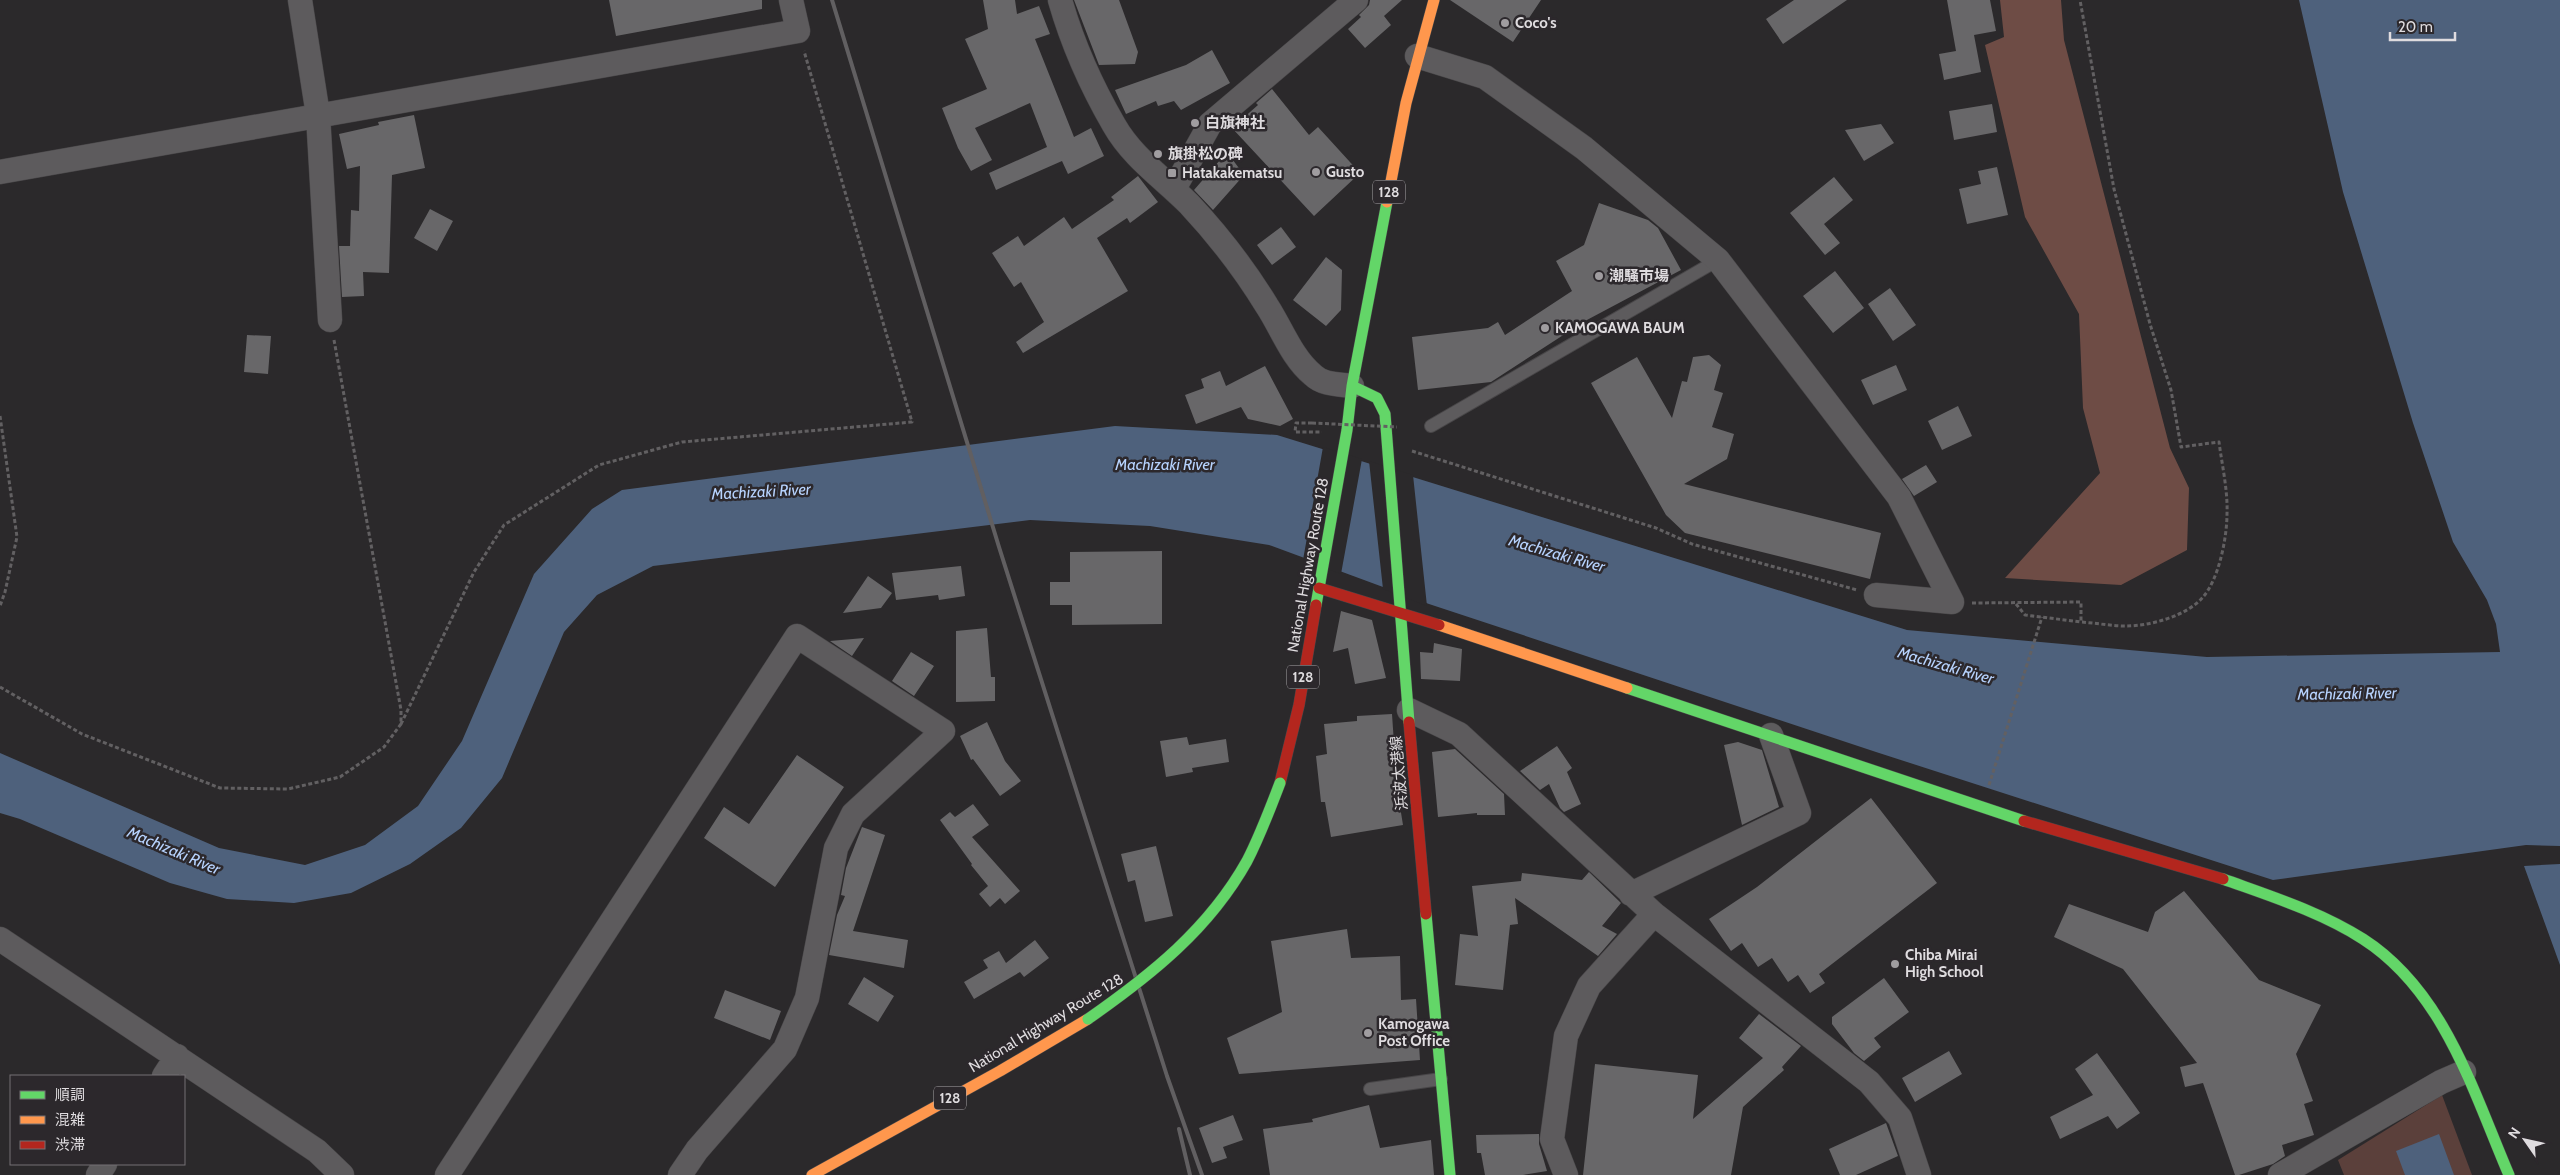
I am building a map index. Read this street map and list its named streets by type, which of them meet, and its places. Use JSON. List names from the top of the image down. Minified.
{"streets":{"main road":["128","National Highway Route 128","浜波太港線"]},"crossings":[["National Highway Route 128","浜波太港線"]],"water":["Machizaki River"],"places":{"other":["Coco's","白旗神社","旗掛松の碑","Gusto","潮騒市場","KAMOGAWA BAUM","Chiba Mirai High School","Kamogawa Post Office"],"transit":["Hatakakematsu"]},"legend":["順調","混雑","渋滞"],"scale_bar":"20 m","north":"top left"}
